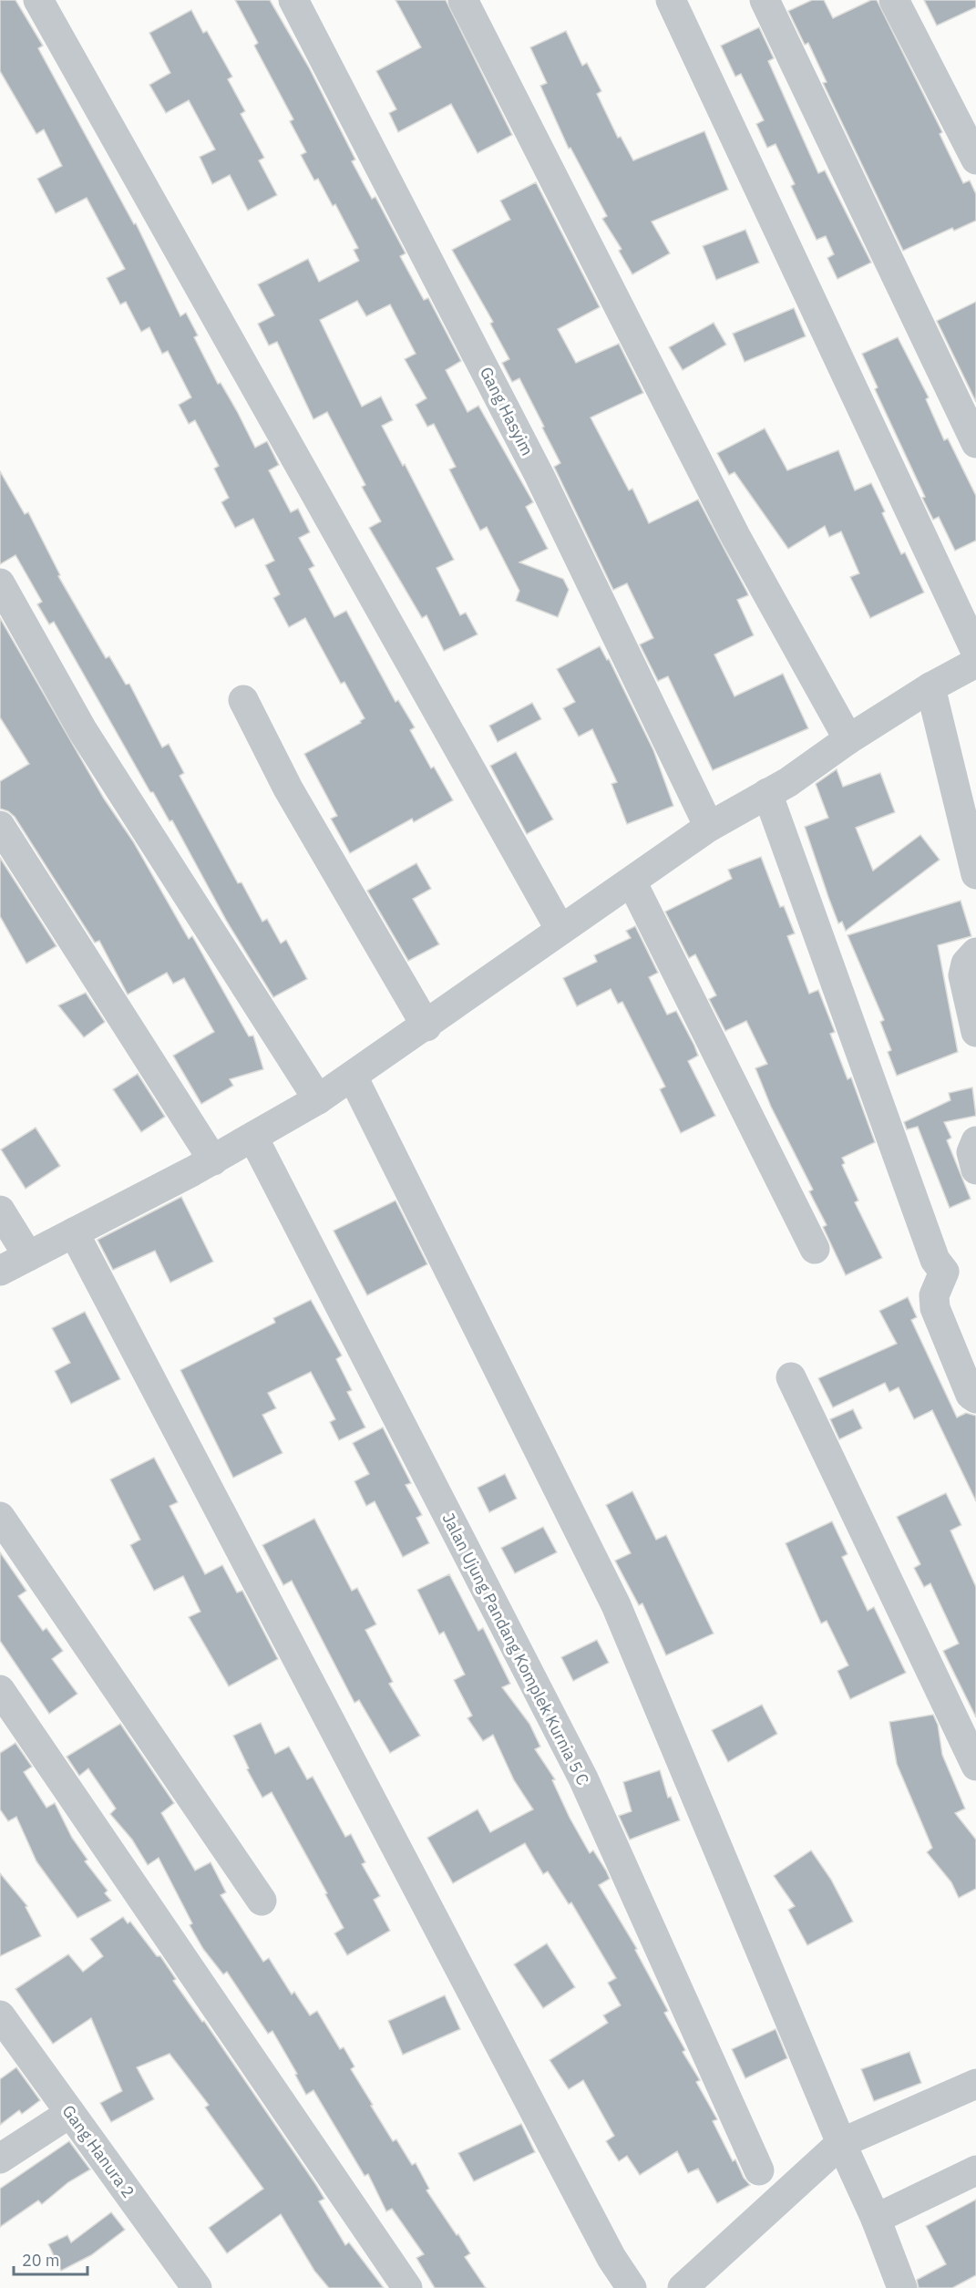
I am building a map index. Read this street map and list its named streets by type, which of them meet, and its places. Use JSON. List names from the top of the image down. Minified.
{"streets":{"street":["Gang Hasyim","Jalan Ujung Pandang Komplek Kurnia 5 C","Gang Hanura 2"]},"scale_bar":"20 m"}
